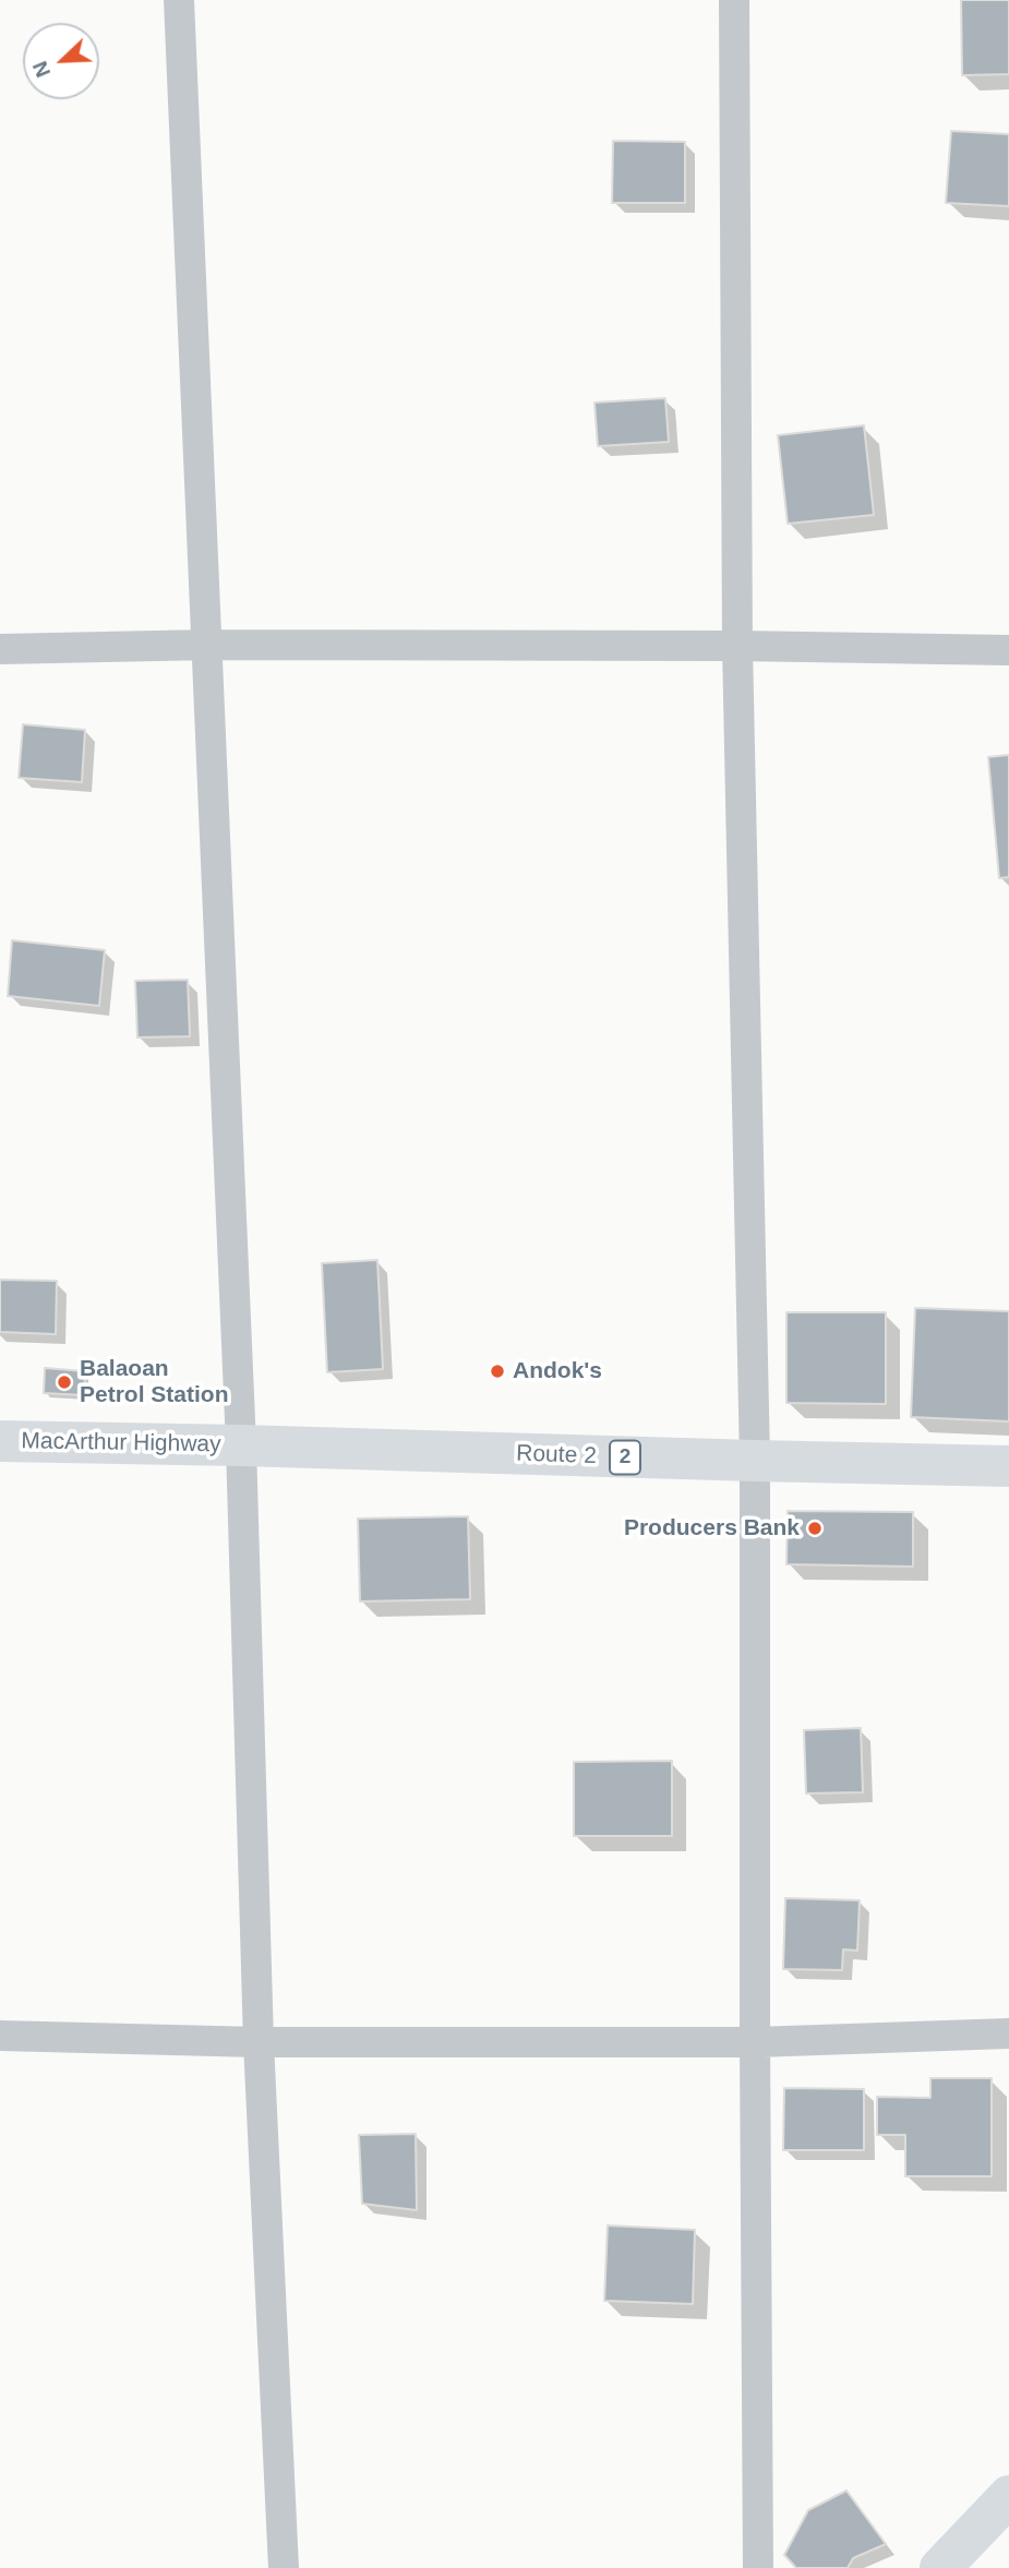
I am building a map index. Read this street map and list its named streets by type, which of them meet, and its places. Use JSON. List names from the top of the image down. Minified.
{"streets":{"main road":["MacArthur Highway","Route 2","2"]},"crossings":[["MacArthur Highway","Route 2"]],"places":["Andok's","Balaoan Petrol Station","Producers Bank"],"north":"bottom left"}
